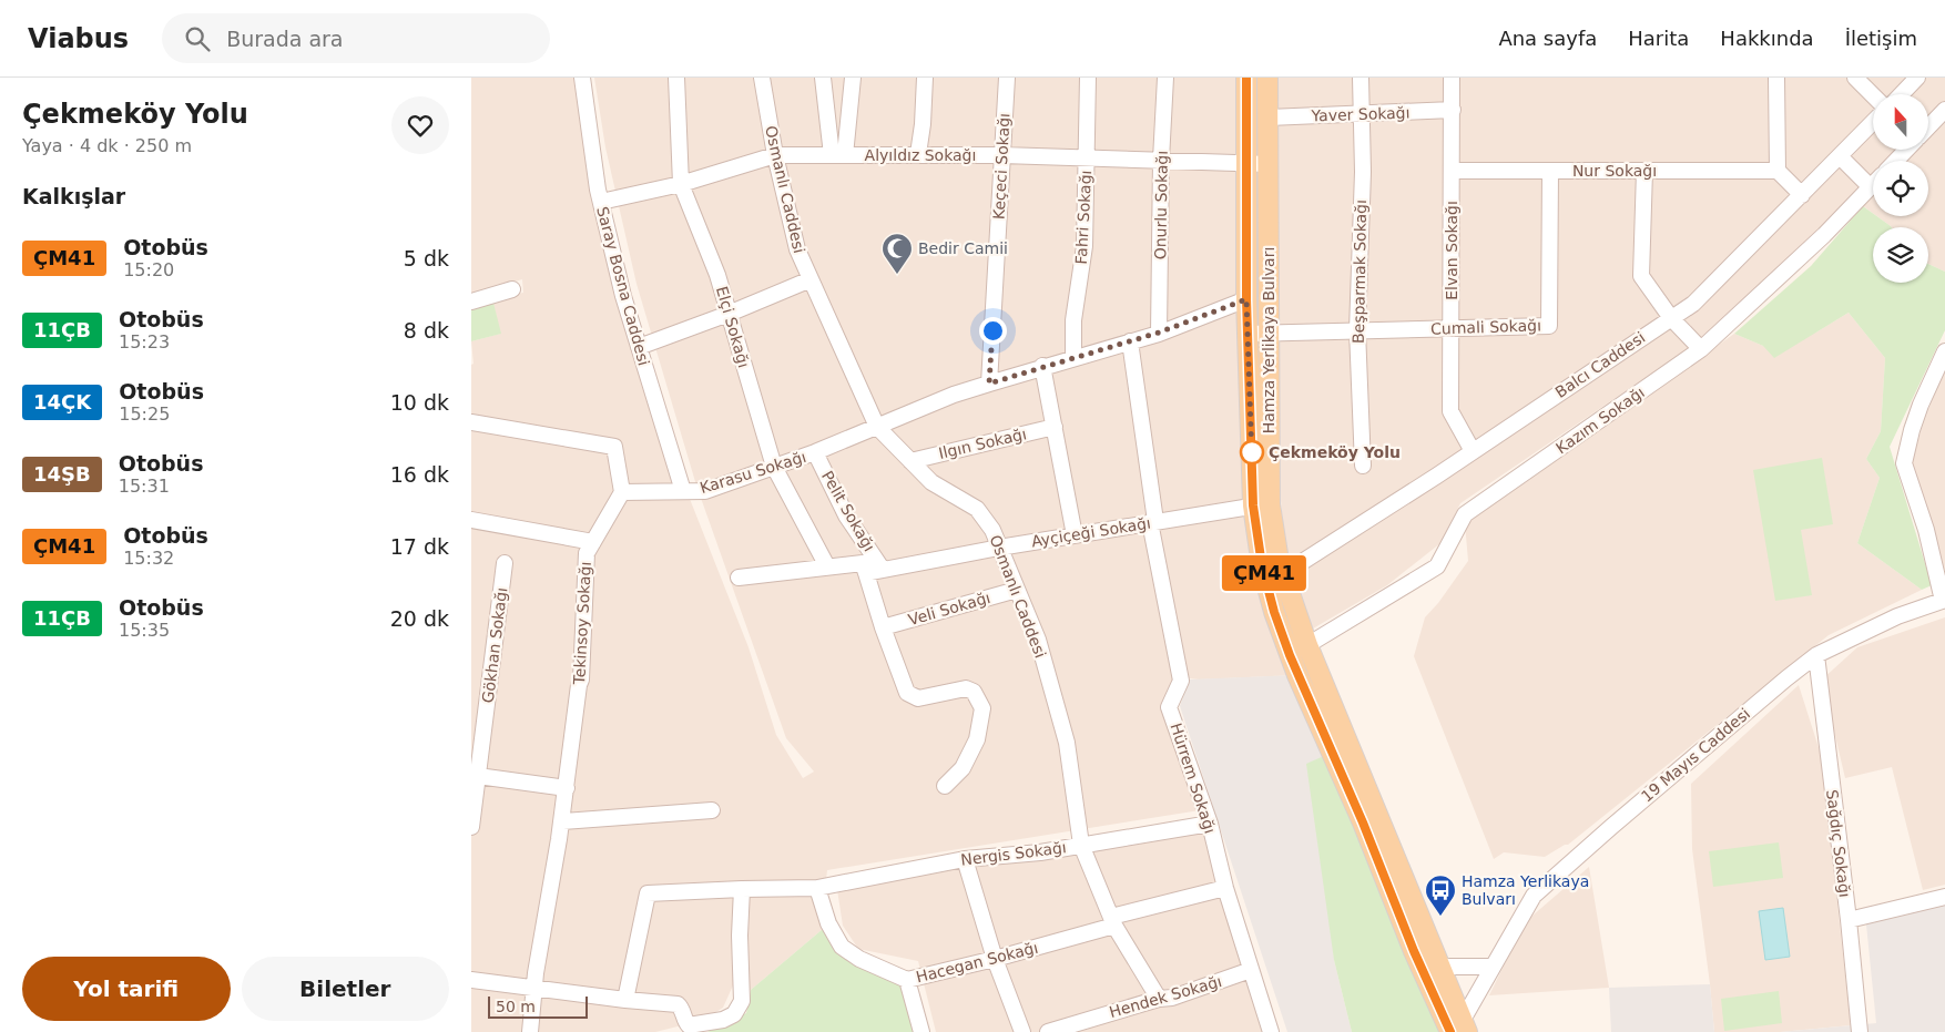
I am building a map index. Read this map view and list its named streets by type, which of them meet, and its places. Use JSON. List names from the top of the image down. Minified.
{"streets":{"main road":["Hamza Yerlikaya Bulvarı"],"street":["Yaver Sokağı","Alyıldız Sokağı","Keçeci Sokağı","Nur Sokağı","Osmanlı Caddesi","Onurlu Sokağı","Fahri Sokağı","Elvan Sokağı","Beşparmak Sokağı","Saray Bosna Caddesi","Elçi Sokağı","Cumali Sokağı","Balcı Caddesi","Kazım Sokağı","Ilgın Sokağı","Karasu Sokağı","Pelit Sokağı","Ayçiçeği Sokağı","Veli Sokağı","Tekinsoy Sokağı","Gökhan Sokağı","19 Mayıs Caddesi","Hürrem Sokağı","Sağdıç Sokağı","Nergis Sokağı","Hacegan Sokağı","Hendek Sokağı"]},"crossings":[["Yaver Sokağı","Elvan Sokağı"],["Yaver Sokağı","Beşparmak Sokağı"],["Yaver Sokağı","Hamza Yerlikaya Bulvarı"],["Alyıldız Sokağı","Keçeci Sokağı"],["Alyıldız Sokağı","Osmanlı Caddesi"],["Alyıldız Sokağı","Onurlu Sokağı"],["Alyıldız Sokağı","Fahri Sokağı"],["Alyıldız Sokağı","Saray Bosna Caddesi"],["Alyıldız Sokağı","Elçi Sokağı"],["Alyıldız Sokağı","Hamza Yerlikaya Bulvarı"],["Keçeci Sokağı","Karasu Sokağı"],["Nur Sokağı","Elvan Sokağı"],["Nur Sokağı","Cumali Sokağı"],["Osmanlı Caddesi","Ilgın Sokağı"],["Osmanlı Caddesi","Karasu Sokağı"],["Osmanlı Caddesi","Ayçiçeği Sokağı"],["Osmanlı Caddesi","Veli Sokağı"],["Osmanlı Caddesi","Nergis Sokağı"],["Osmanlı Caddesi","Hacegan Sokağı"],["Osmanlı Caddesi","Hendek Sokağı"],["Elvan Sokağı","Cumali Sokağı"],["Elvan Sokağı","Balcı Caddesi"],["Beşparmak Sokağı","Cumali Sokağı"],["Saray Bosna Caddesi","Karasu Sokağı"],["Elçi Sokağı","Karasu Sokağı"],["Cumali Sokağı","Hamza Yerlikaya Bulvarı"],["Hamza Yerlikaya Bulvarı","Balcı Caddesi"],["Hamza Yerlikaya Bulvarı","Kazım Sokağı"],["Hamza Yerlikaya Bulvarı","Ayçiçeği Sokağı"],["Hamza Yerlikaya Bulvarı","19 Mayıs Caddesi"],["Karasu Sokağı","Pelit Sokağı"],["Karasu Sokağı","Tekinsoy Sokağı"],["Pelit Sokağı","Ayçiçeği Sokağı"],["Ayçiçeği Sokağı","Hürrem Sokağı"],["19 Mayıs Caddesi","Sağdıç Sokağı"],["Hürrem Sokağı","Nergis Sokağı"],["Hürrem Sokağı","Hacegan Sokağı"],["Hürrem Sokağı","Hendek Sokağı"],["Nergis Sokağı","Hacegan Sokağı"]],"places":{"mosque":["Bedir Camii"],"other":["Çekmeköy Yolu"],"bus stop":["Hamza Yerlikaya Bulvarı"]},"lines":["bus line ÇM41"],"scale_bar":"50 m","north":"top","page":{"header":"Viabus","search":"Burada ara","nav":["Ana sayfa","Harita","Hakkında","İletişim"],"heading":[["Çekmeköy Yolu","Yaya · 4 dk · 250 m"],"Kalkışlar"],"on_map":"ÇM41","list":[{"mark":"ÇM41","name":"Otobüs","note":"15:20","value":"5 dk"},{"mark":"11ÇB","name":"Otobüs","note":"15:23","value":"8 dk"},{"mark":"14ÇK","name":"Otobüs","note":"15:25","value":"10 dk"},{"mark":"14ŞB","name":"Otobüs","note":"15:31","value":"16 dk"},{"mark":"ÇM41","name":"Otobüs","note":"15:32","value":"17 dk"},{"mark":"11ÇB","name":"Otobüs","note":"15:35","value":"20 dk"}],"buttons":["Yol tarifi","Biletler"],"scale":"50 m"}}
